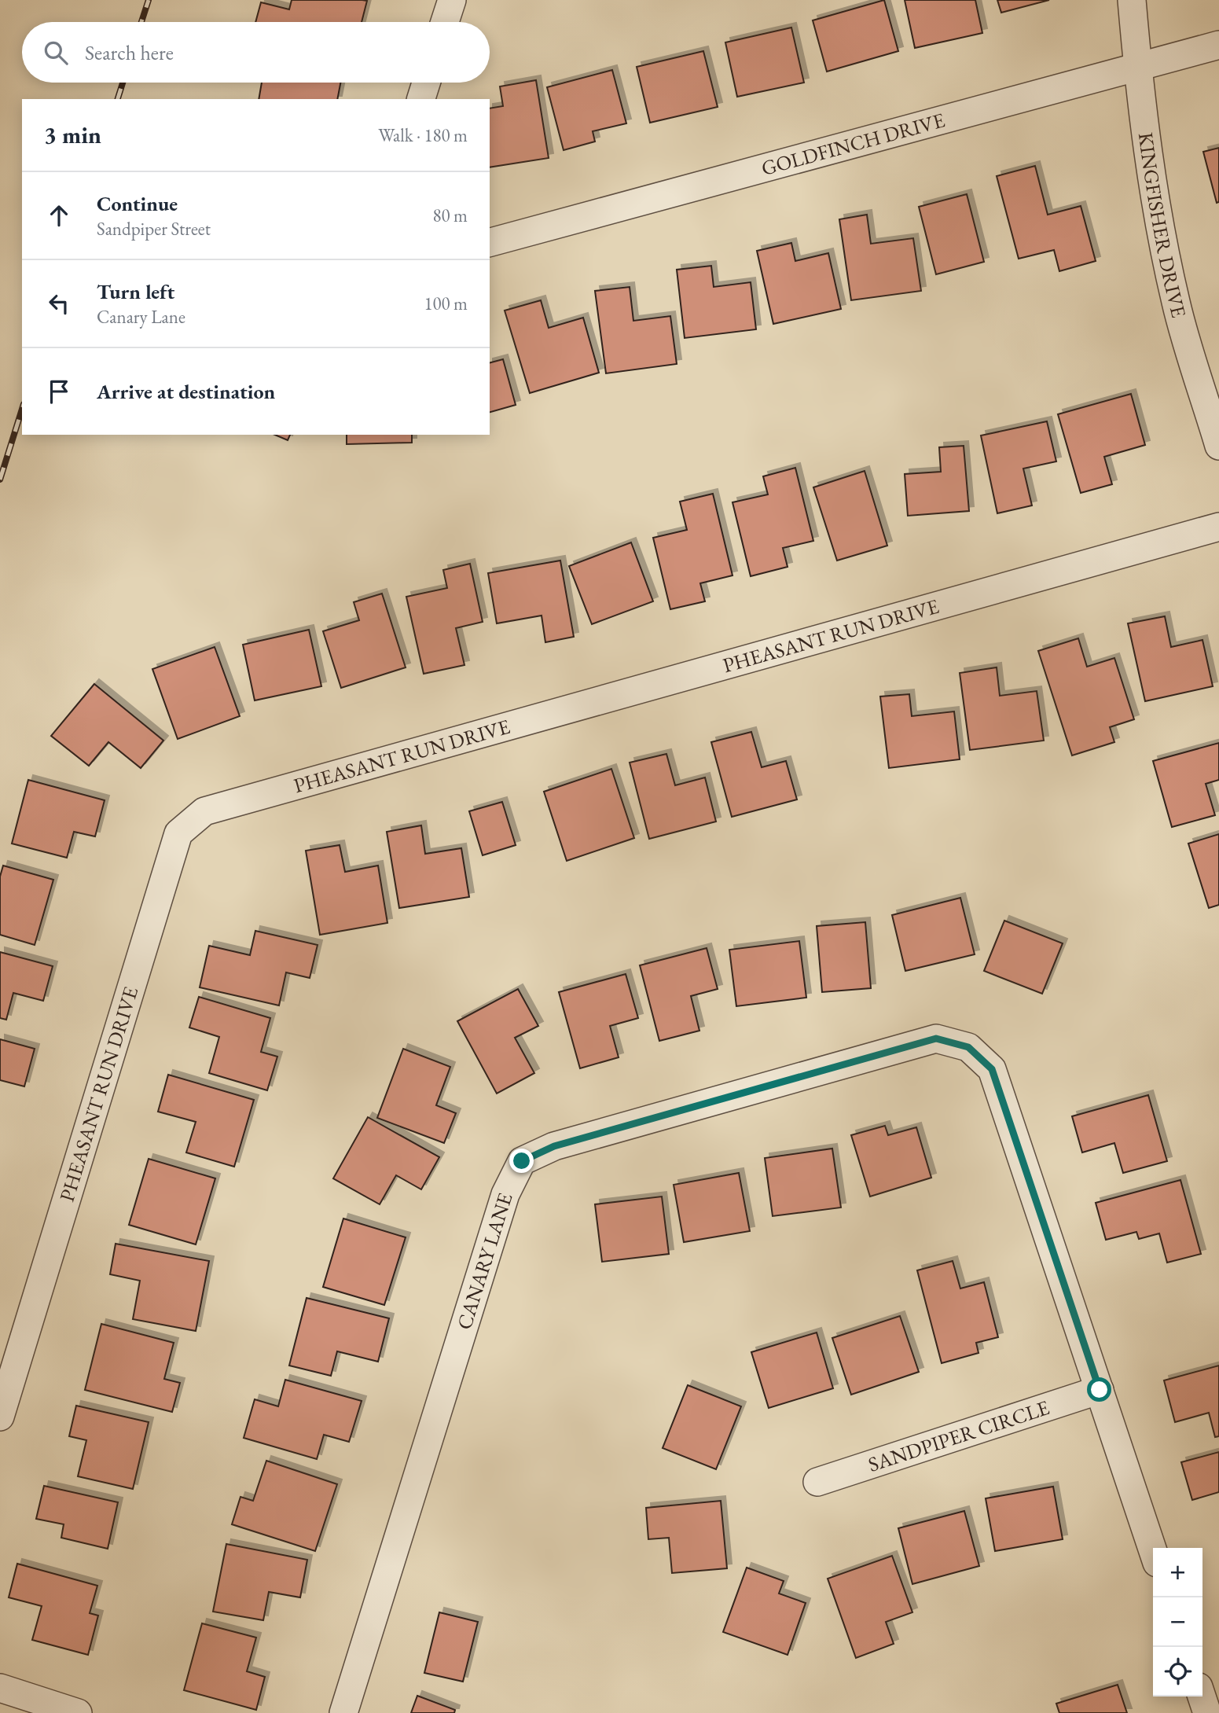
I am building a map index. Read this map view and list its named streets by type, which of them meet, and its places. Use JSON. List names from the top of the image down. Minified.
{"streets":{"street":["GOLDFINCH DRIVE","KINGFISHER DRIVE","PHEASANT RUN DRIVE","CANARY LANE","SANDPIPER CIRCLE"]},"crossings":[["GOLDFINCH DRIVE","KINGFISHER DRIVE"],["CANARY LANE","SANDPIPER CIRCLE"]],"page":{"search":"Search here","heading":["3 min","Walk · 180 m"],"list":[["Continue","Sandpiper Street","80 m"],["Turn left","Canary Lane","100 m"],"Arrive at destination"],"map_buttons":["+","−"]}}
